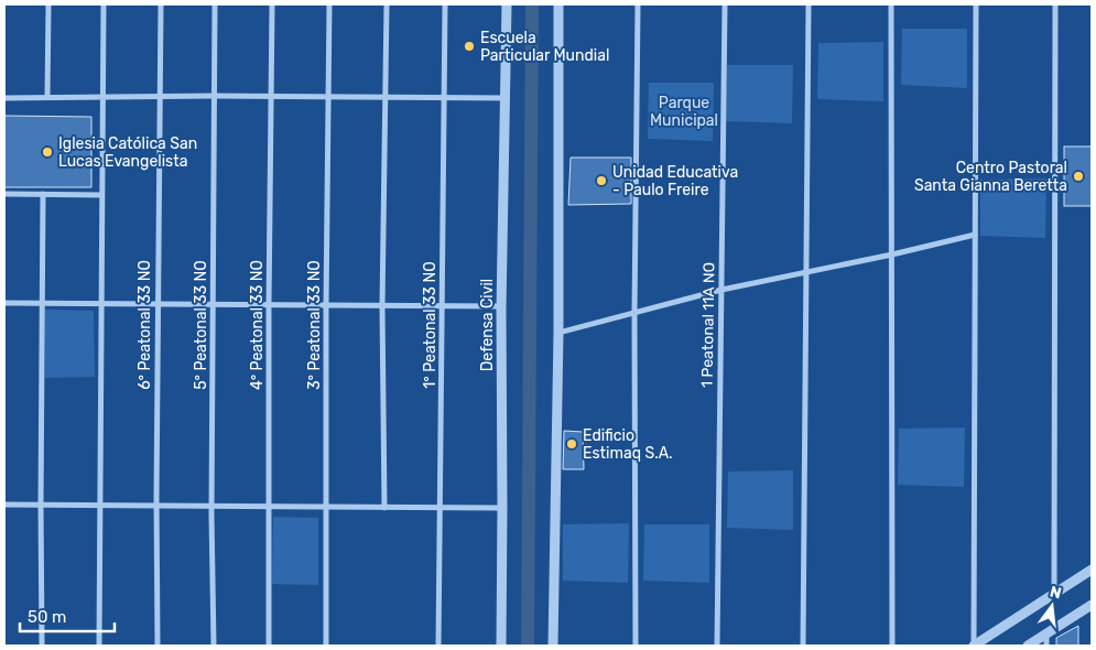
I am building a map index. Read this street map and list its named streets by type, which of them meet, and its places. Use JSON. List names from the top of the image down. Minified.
{"streets":{"street":["6° Peatonal 33 NO","5° Peatonal 33 NO","4° Peatonal 33 NO","3° Peatonal 33 NO","1° Peatonal 33 NO","Defensa Civil","1 Peatonal 11A NO"]},"parks":["Parque Municipal"],"places":["Escuela Particular Mundial","Iglesia Católica San Lucas Evangelista","Centro Pastoral Santa Gianna Beretta","Unidad Educativa - Paulo Freire","Edificio Estimaq S.A."],"scale_bar":"50 m","north":"top"}
